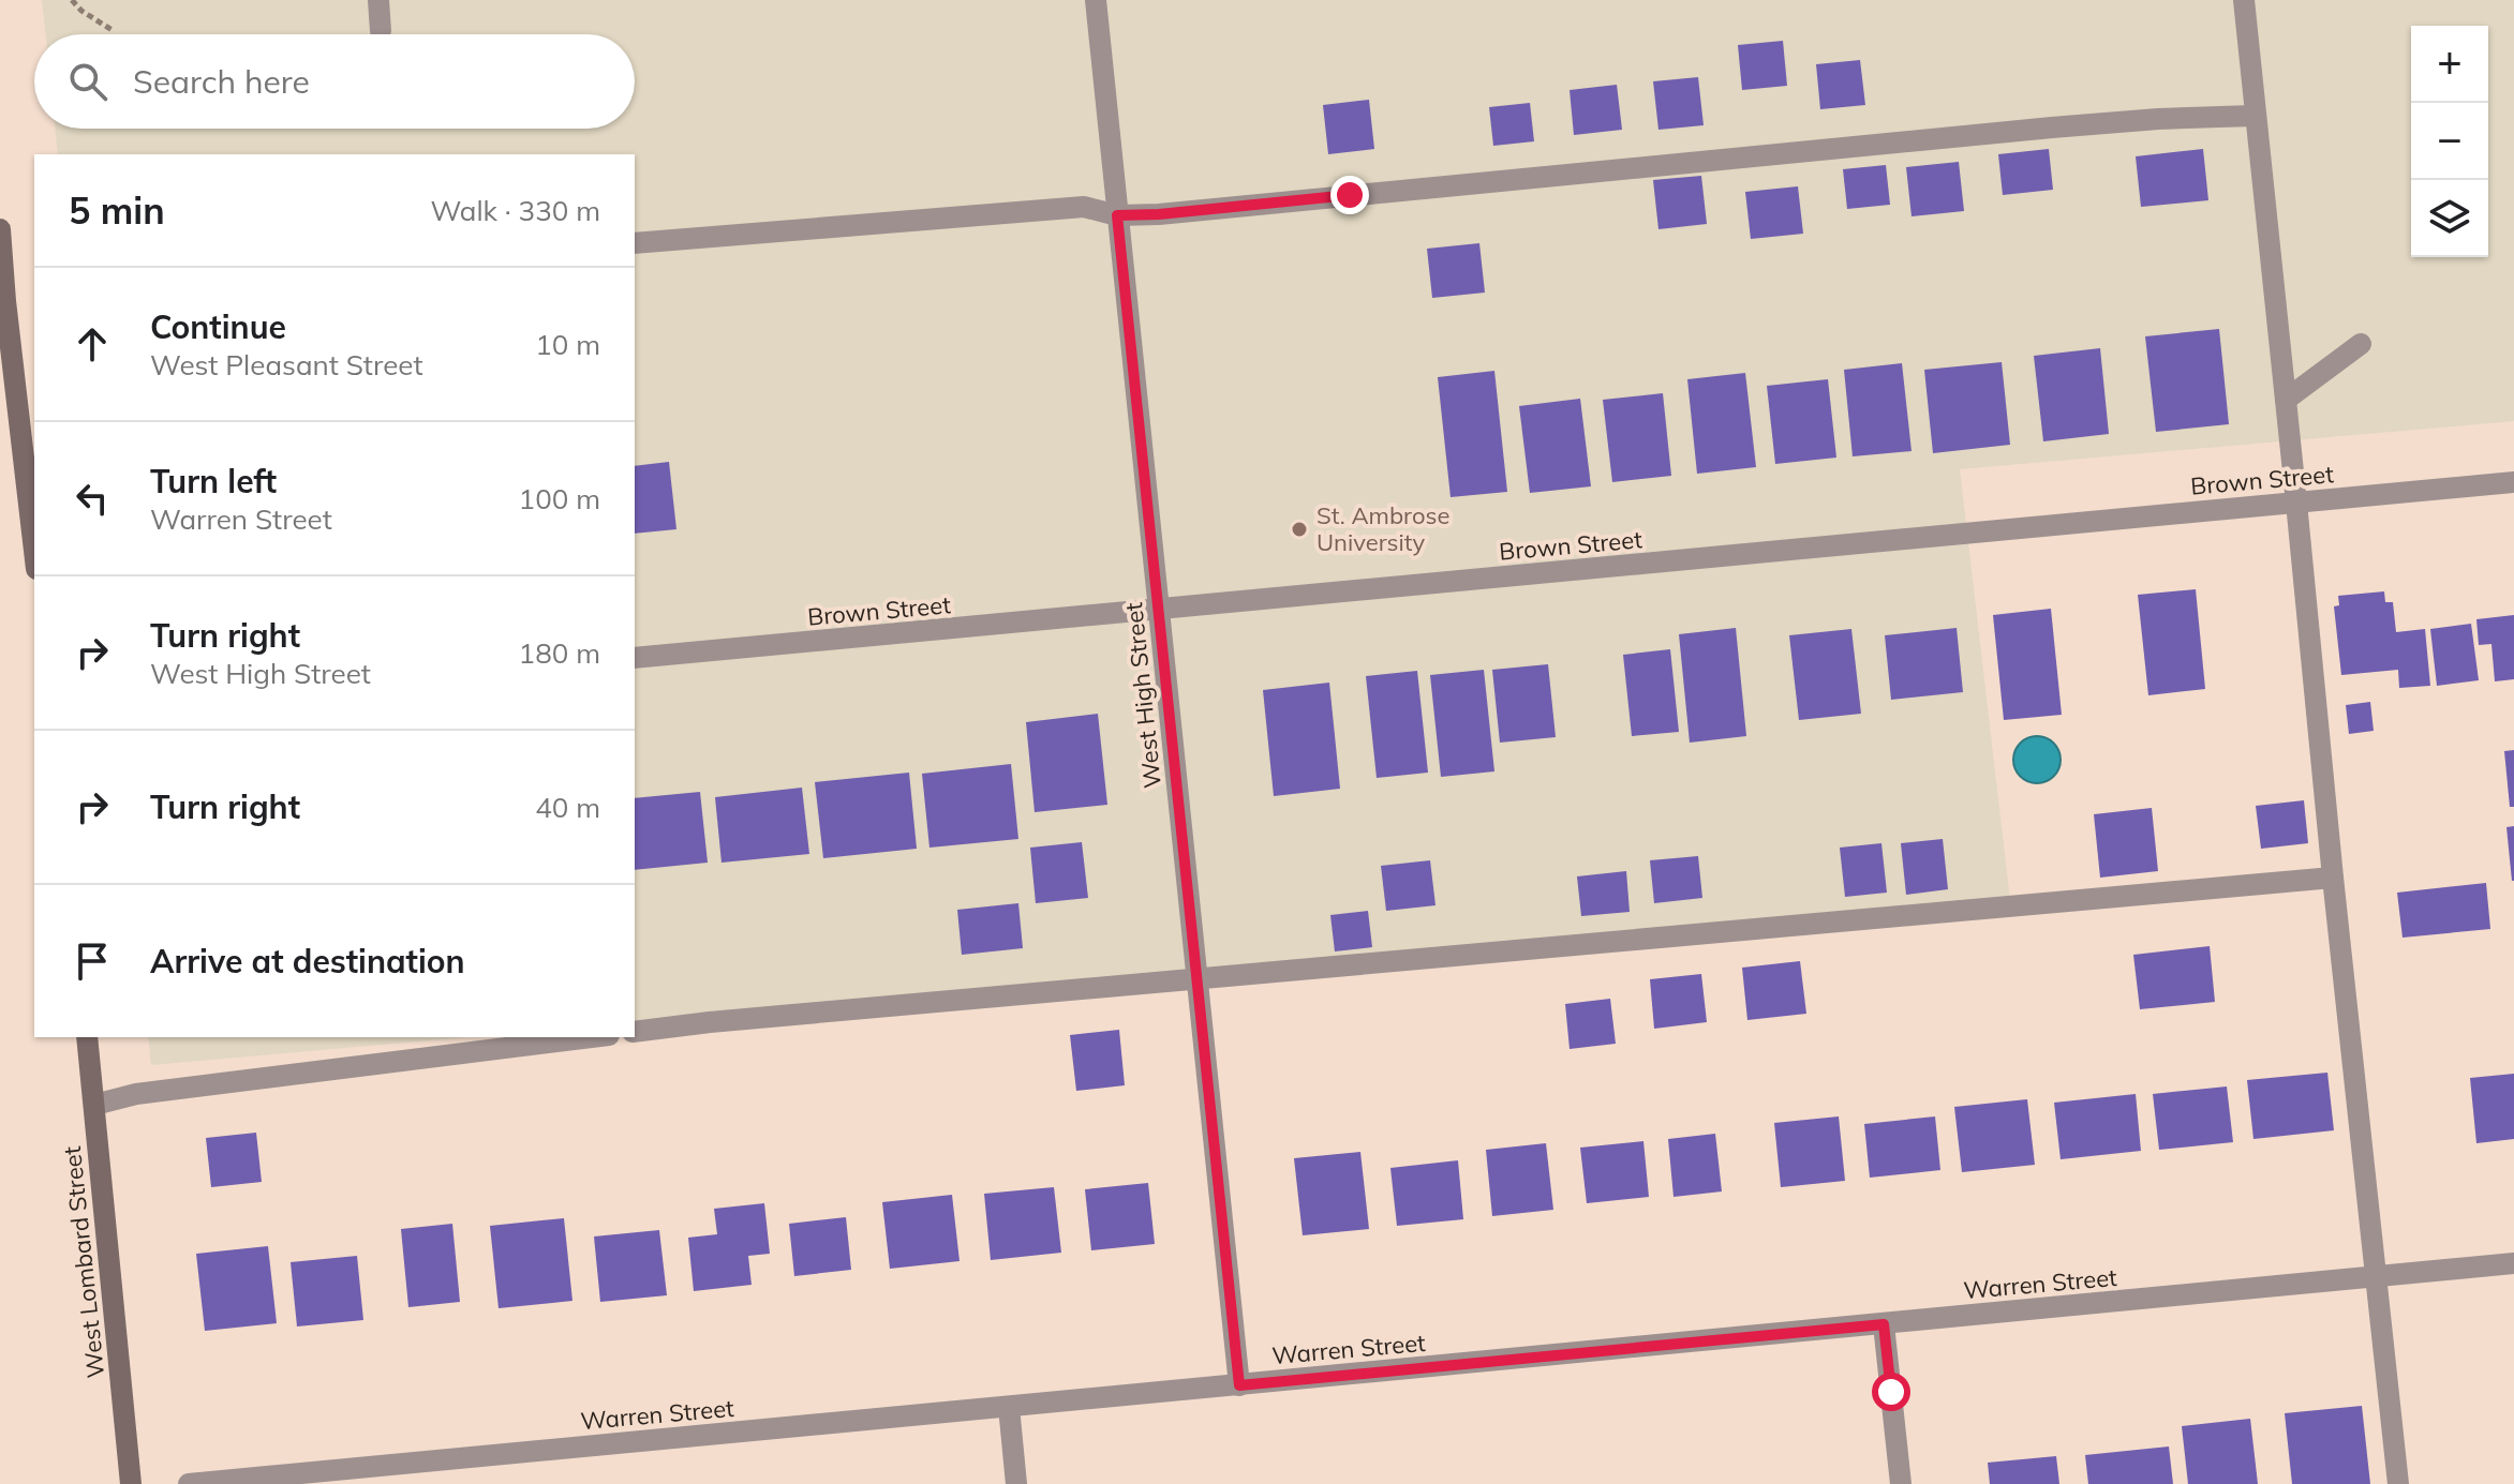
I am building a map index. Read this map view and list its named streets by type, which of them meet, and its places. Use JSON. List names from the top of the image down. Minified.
{"streets":{"street":["Brown Street","West High Street","West Lombard Street","Warren Street"]},"crossings":[["Brown Street","West High Street"],["West High Street","Warren Street"]],"places":["St. Ambrose University"],"page":{"map_buttons":["+","−"],"search":"Search here","heading":["5 min","Walk · 330 m"],"list":[["Continue","West Pleasant Street","10 m"],["Turn left","Warren Street","100 m"],["Turn right","West High Street","180 m"],["Turn right","40 m"],"Arrive at destination"]}}
